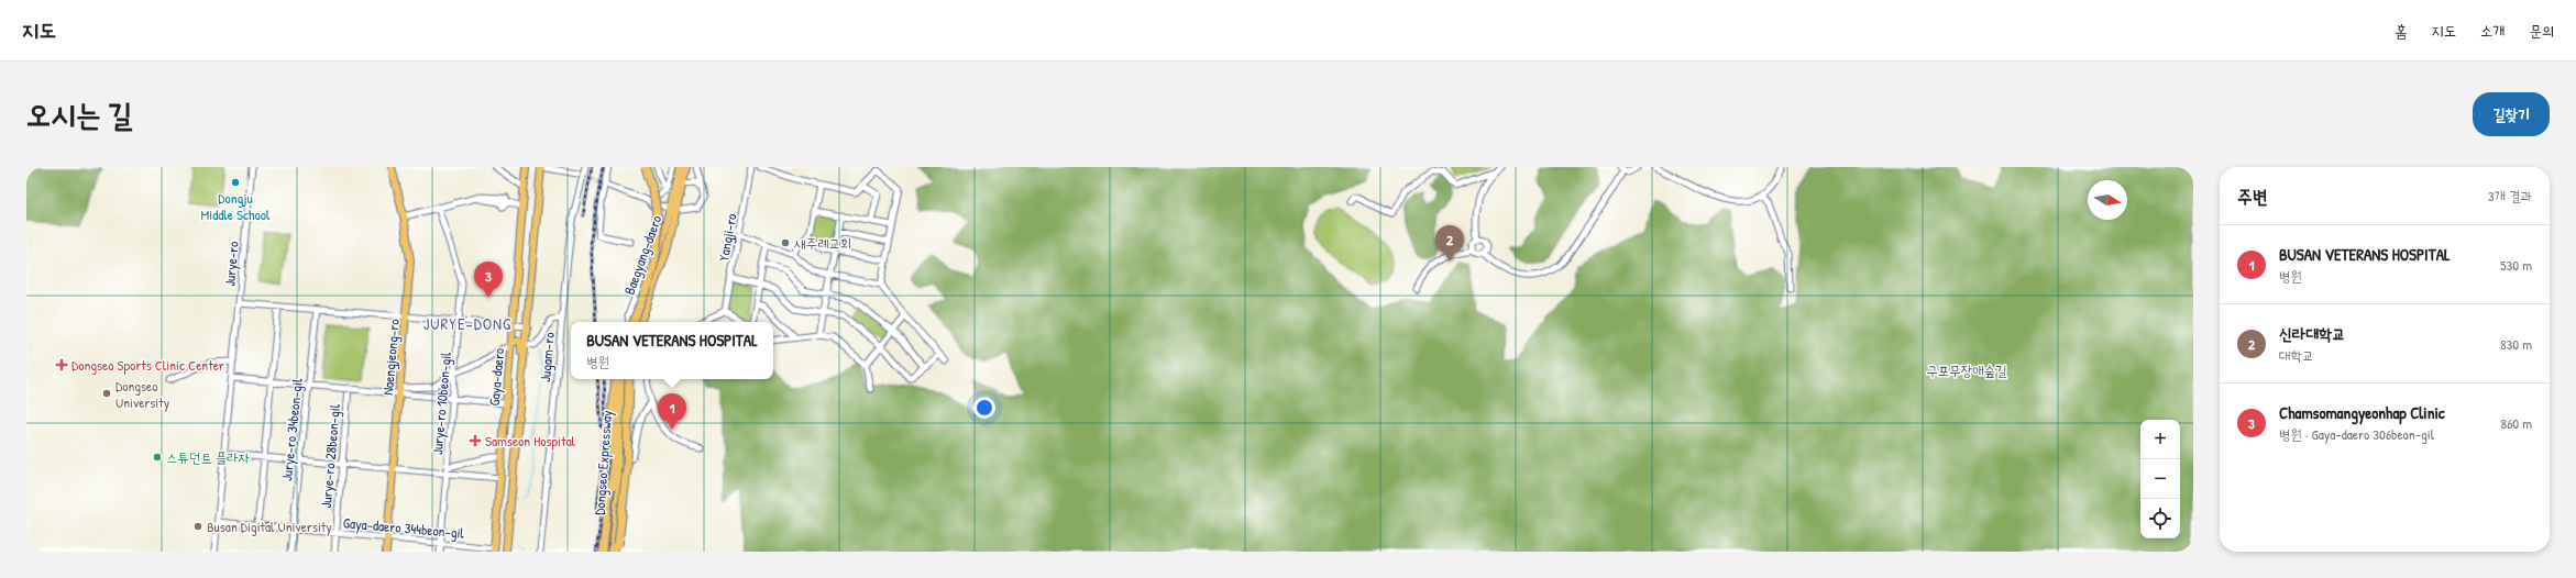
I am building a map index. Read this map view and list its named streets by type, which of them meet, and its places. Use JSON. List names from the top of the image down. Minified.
{"streets":{"highway":["Dongseo Expressway"],"main road":["Baegyang-daero","Naengjeong-ro","Gaya-daero"],"street":["Yangji-ro","Jurye-ro","Jugam-ro","Jurye-ro 10beon-gil","Jurye-ro 34beon-gil","Jurye-ro 28beon-gil","Gaya-daero 344beon-gil"]},"crossings":[["Jurye-ro","Gaya-daero 344beon-gil"],["Naengjeong-ro","Gaya-daero 344beon-gil"],["Jugam-ro","Gaya-daero"],["Gaya-daero","Gaya-daero 344beon-gil"],["Jurye-ro 10beon-gil","Gaya-daero 344beon-gil"],["Jurye-ro 34beon-gil","Gaya-daero 344beon-gil"],["Jurye-ro 28beon-gil","Gaya-daero 344beon-gil"]],"districts":["JURYE-DONG"],"parks":["구포무장애숲길"],"places":{"other":["Dongju Middle School","새주례교회","Dongseo University","스튜던트 플라자","Busan Digital University"],"health":["Dongseo Sports Clinic Center","Samseon Hospital"]},"north":"right","page":{"header":"지도","nav":["홈","지도","소개","문의"],"buttons":"길찾기","title":"오시는 길","heading":["주변","3개 결과"],"list":[{"mark":"1","name":"BUSAN VETERANS HOSPITAL","note":"병원","value":"530 m"},{"mark":"2","name":"신라대학교","note":"대학교","value":"830 m"},{"mark":"3","name":"Chamsomangyeonhap Clinic","note":"병원 · Gaya-daero 306beon-gil","value":"860 m"}],"pins":["2","3","1"],"popup":["BUSAN VETERANS HOSPITAL","병원"],"map_buttons":["+","−"]}}
